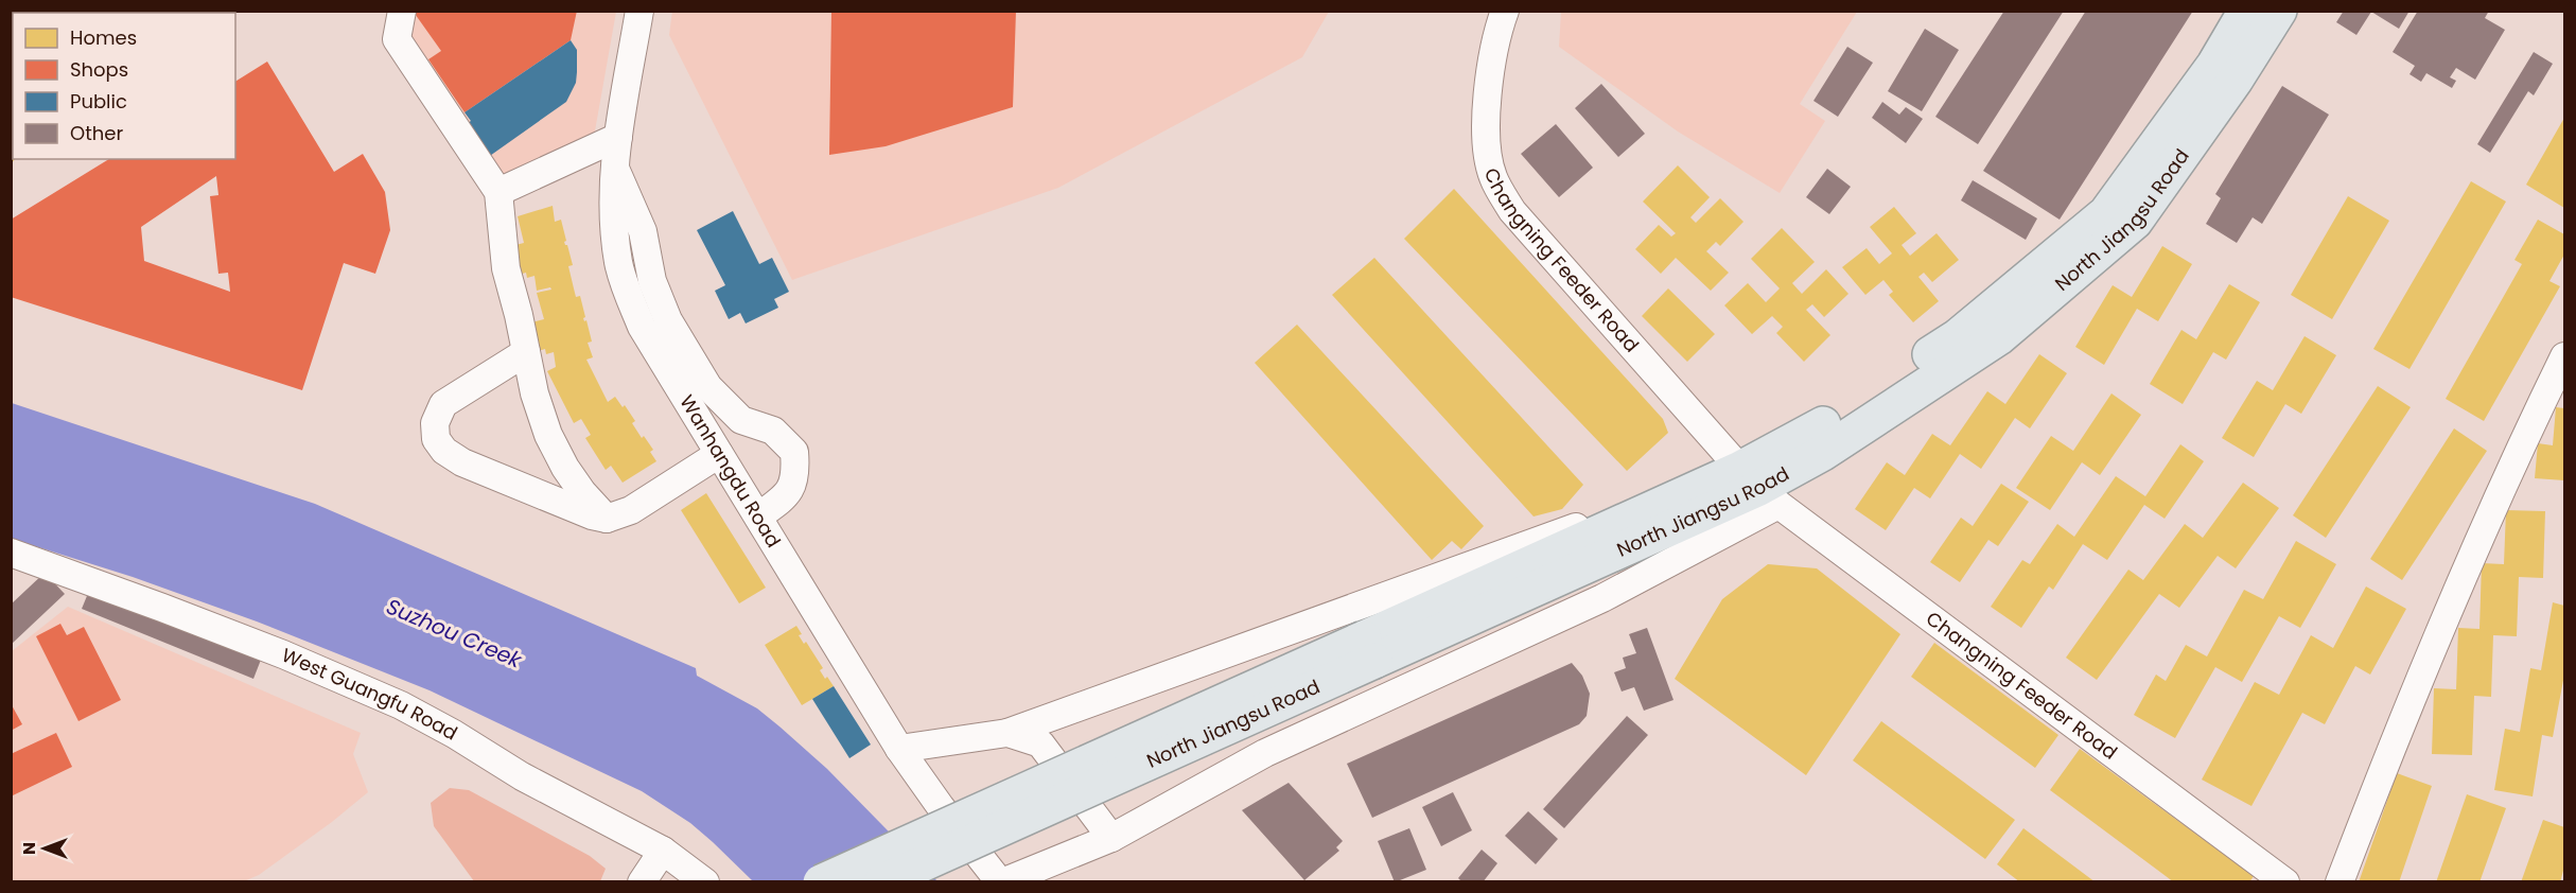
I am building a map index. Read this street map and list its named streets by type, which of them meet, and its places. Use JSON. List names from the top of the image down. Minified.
{"streets":{"main road":["North Jiangsu Road"],"street":["Changning Feeder Road","Wanhangdu Road","West Guangfu Road"]},"crossings":[["North Jiangsu Road","Changning Feeder Road"]],"water":["Suzhou Creek"],"legend":["Homes","Shops","Public","Other"],"north":"left"}
